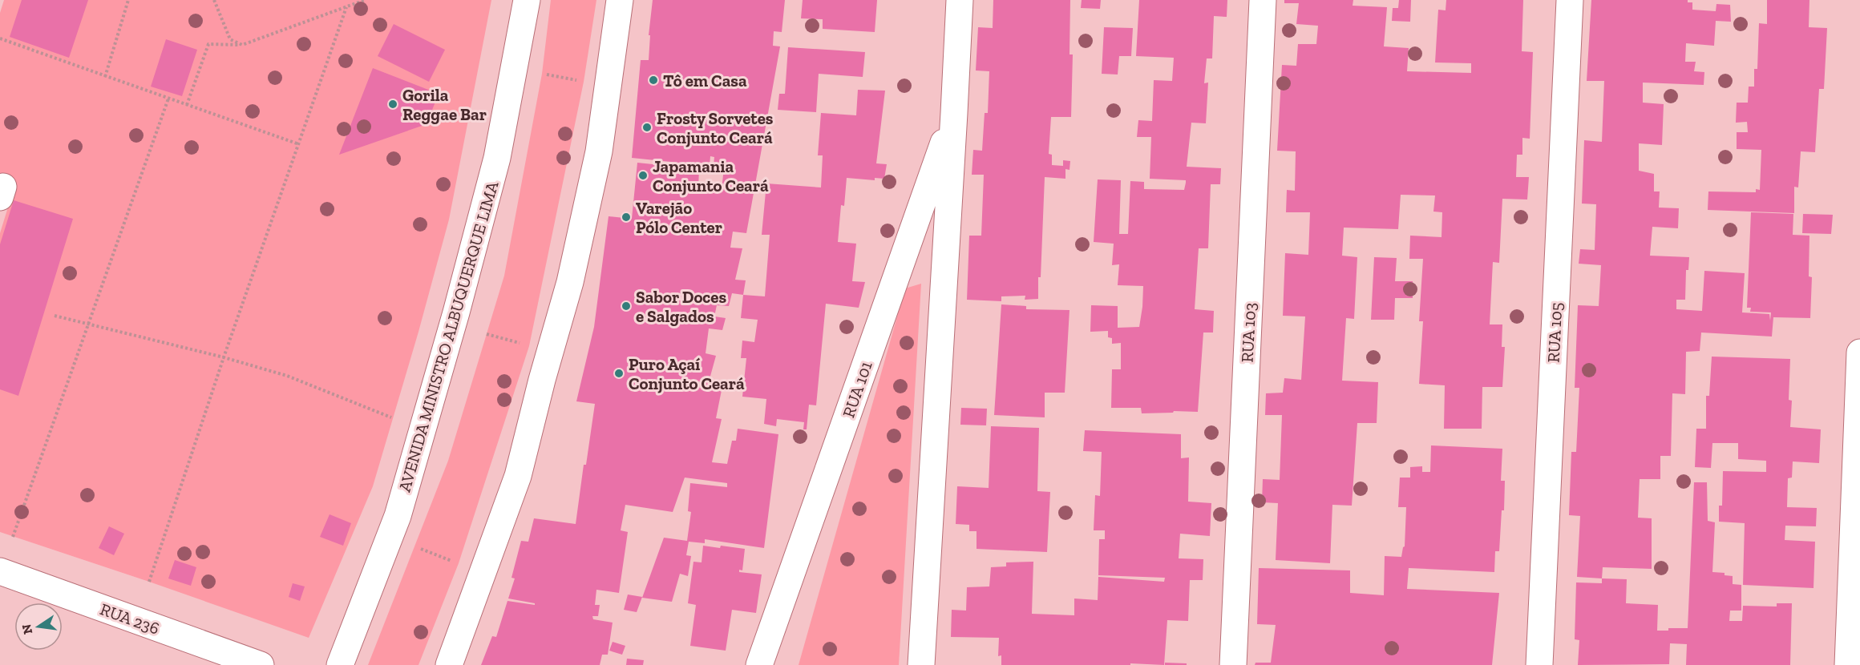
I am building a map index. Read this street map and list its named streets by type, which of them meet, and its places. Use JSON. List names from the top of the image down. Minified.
{"streets":{"street":["RUA 103","RUA 105","AVENIDA MINISTRO ALBUQUERQUE LIMA","RUA 101","RUA 236"]},"places":["Tô em Casa","Gorila Reggae Bar","Frosty Sorvetes Conjunto Ceará","Japamania Conjunto Ceará","Varejão Pólo Center","Sabor Doces e Salgados","Puro Açaí Conjunto Ceará"],"north":"left"}
